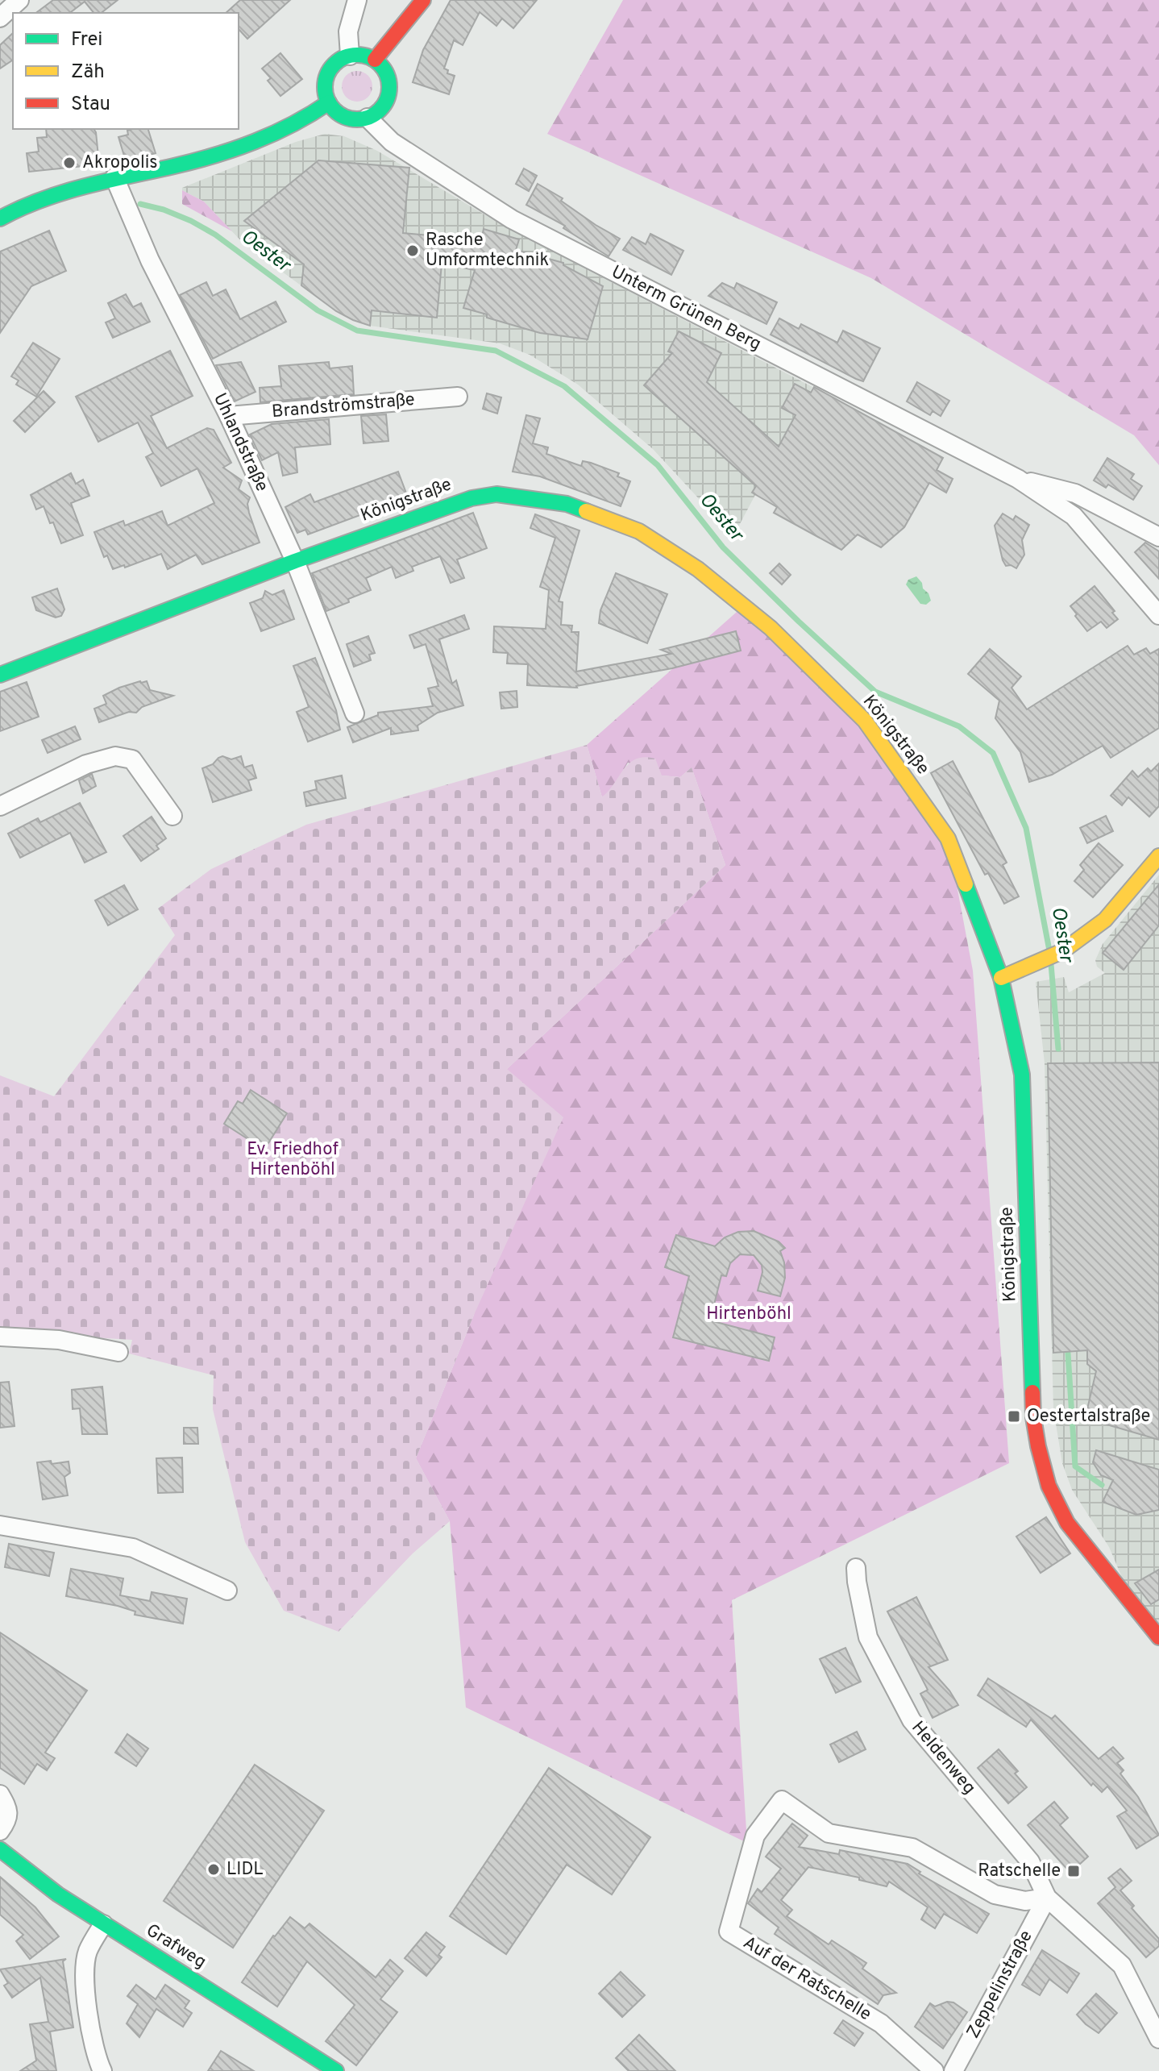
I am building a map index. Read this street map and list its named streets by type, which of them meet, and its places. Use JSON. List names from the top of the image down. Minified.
{"streets":{"street":["Unterm Grünen Berg","Brandströmstraße","Uhlandstraße","Königstraße","Heldenweg","Grafweg","Auf der Ratschelle","Zeppelinstraße"]},"crossings":[["Brandströmstraße","Uhlandstraße"],["Uhlandstraße","Königstraße"],["Heldenweg","Auf der Ratschelle"],["Heldenweg","Zeppelinstraße"],["Auf der Ratschelle","Zeppelinstraße"]],"water":["Oester"],"parks":["Ev. Friedhof Hirtenböhl","Hirtenböhl"],"places":{"other":["Akropolis","Rasche Umformtechnik","LIDL"],"transit":["Oestertalstraße","Ratschelle"]},"legend":["Frei","Zäh","Stau"]}
